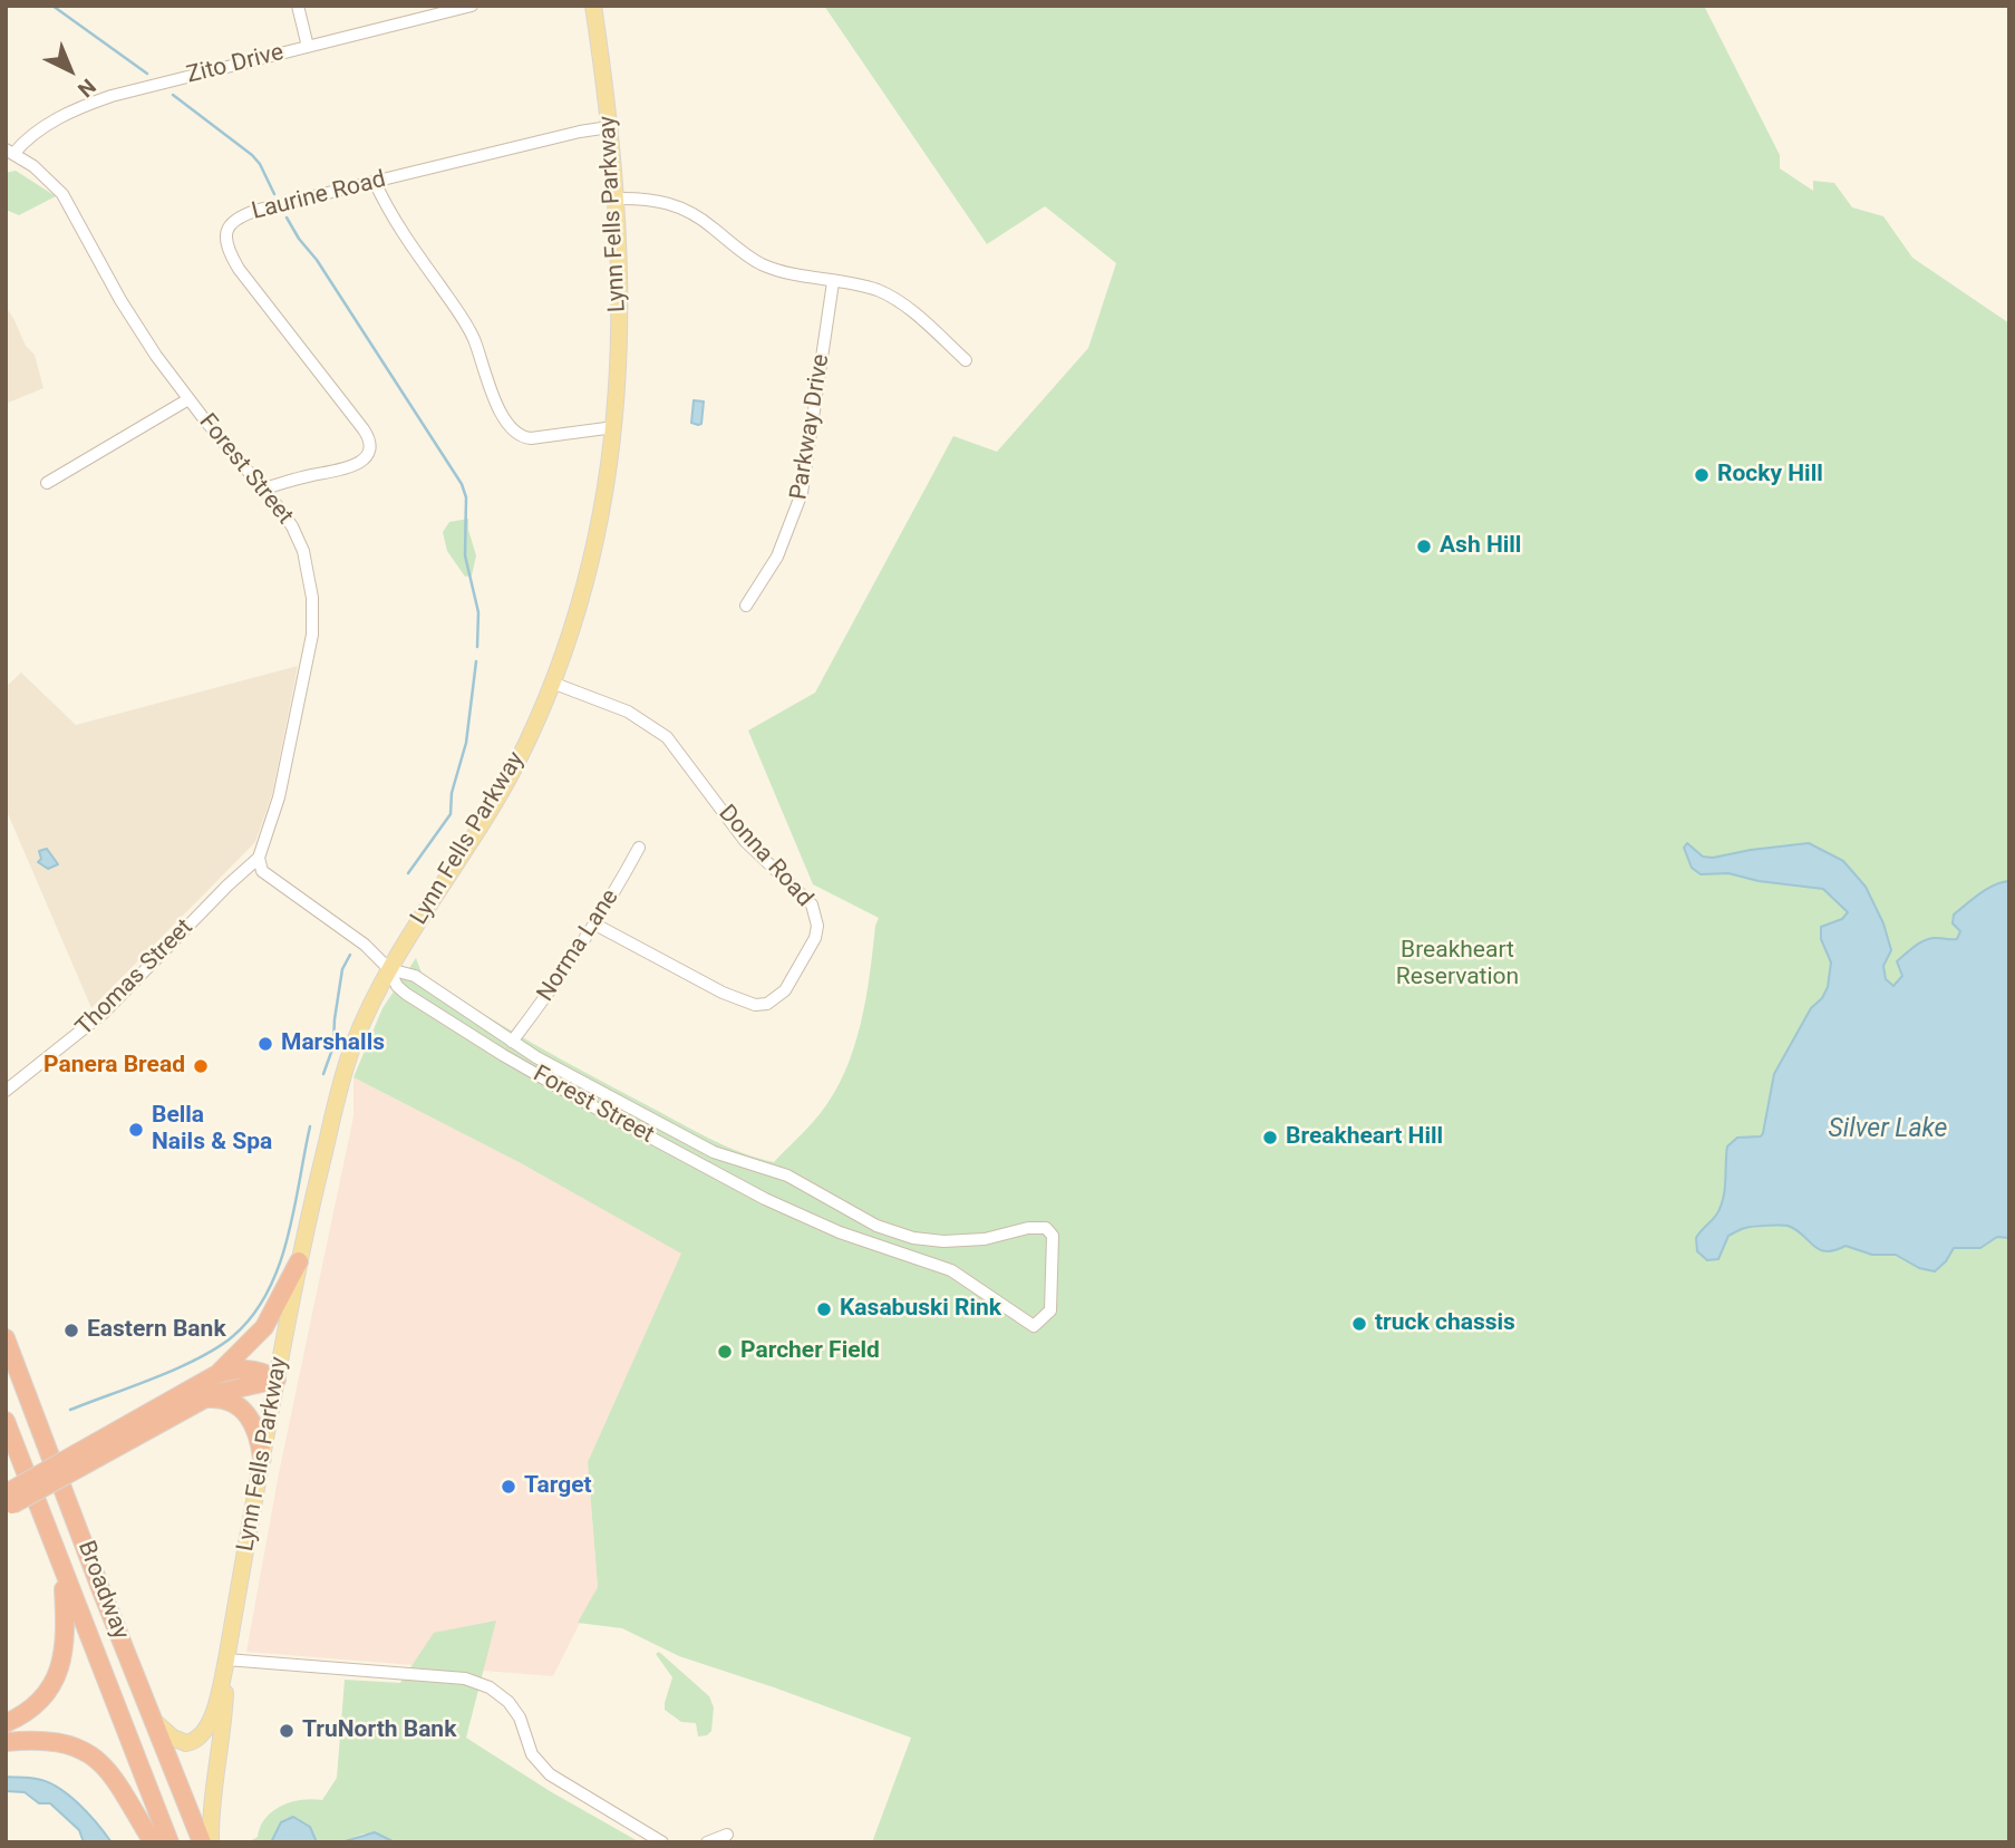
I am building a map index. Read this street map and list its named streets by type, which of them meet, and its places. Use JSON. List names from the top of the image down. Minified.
{"streets":{"highway":["Broadway"],"main road":["Lynn Fells Parkway"],"street":["Zito Drive","Laurine Road","Parkway Drive","Forest Street","Donna Road","Norma Lane","Thomas Street"]},"crossings":[["Zito Drive","Forest Street"],["Laurine Road","Lynn Fells Parkway"],["Laurine Road","Forest Street"],["Lynn Fells Parkway","Forest Street"],["Lynn Fells Parkway","Donna Road"],["Lynn Fells Parkway","Broadway"],["Forest Street","Norma Lane"],["Forest Street","Thomas Street"],["Donna Road","Norma Lane"]],"water":["Silver Lake"],"parks":["Breakheart Reservation"],"places":["Rocky Hill","Ash Hill","Marshalls","Panera Bread","Bella Nails & Spa","Breakheart Hill","Kasabuski Rink","truck chassis","Eastern Bank","Parcher Field","Target","TruNorth Bank"],"north":"bottom right"}
